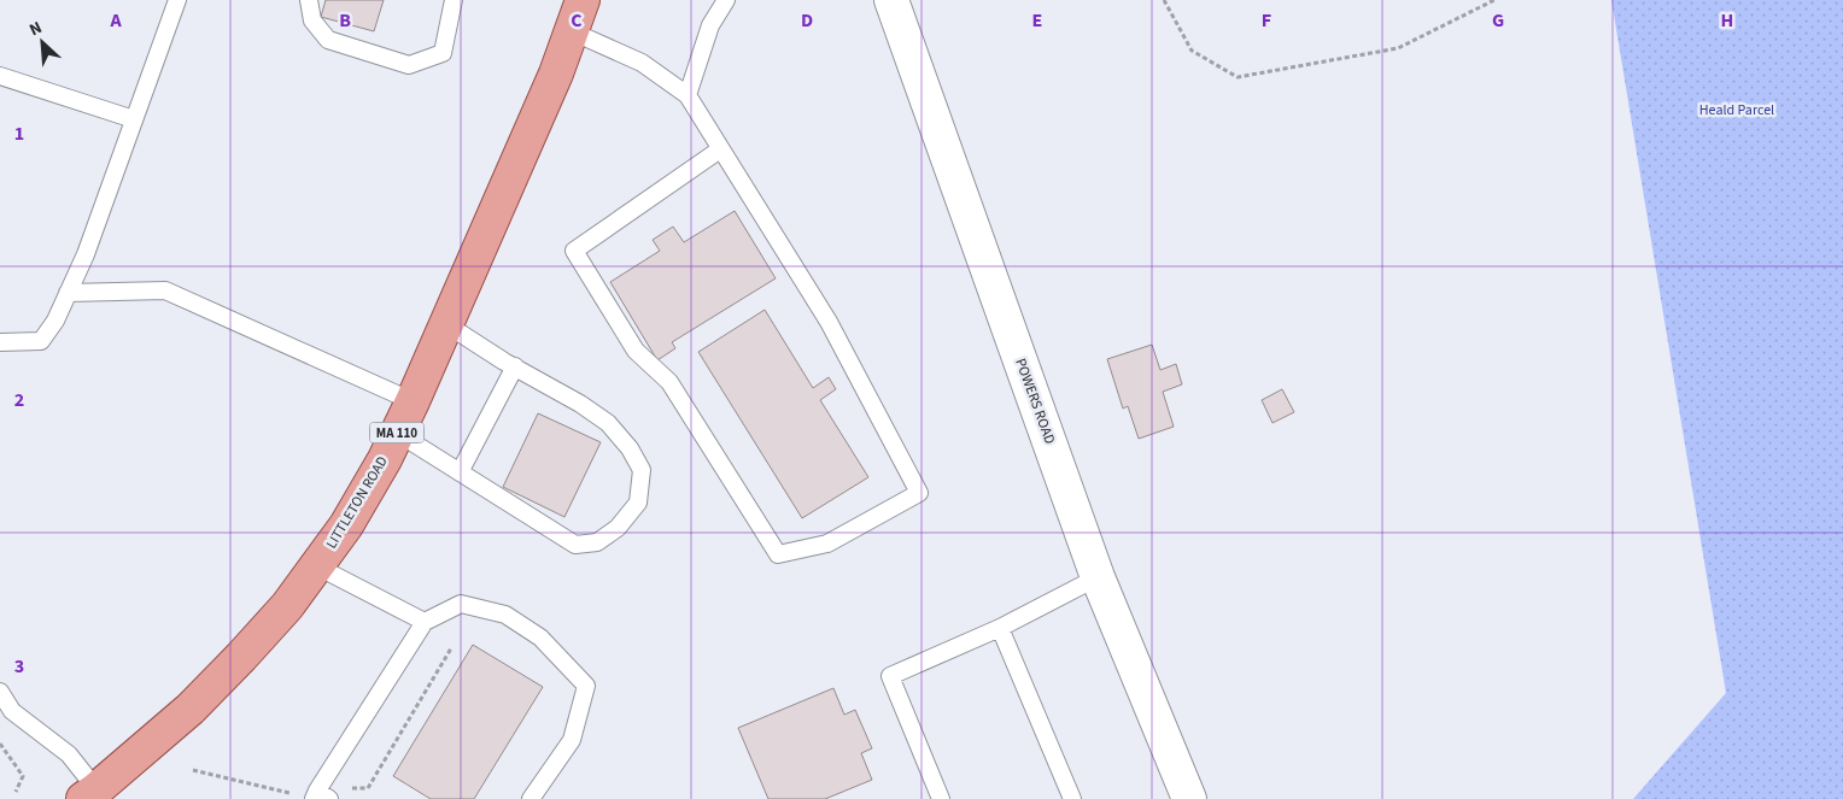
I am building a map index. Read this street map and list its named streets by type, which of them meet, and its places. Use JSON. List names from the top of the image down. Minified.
{"streets":{"main road":["POWERS ROAD","MA 110","LITTLETON ROAD"]},"parks":["Heald Parcel"],"north":"top left","grid":{"columns":["A","B","C","D","E","F","G","H"],"rows":["1","2","3"]}}
